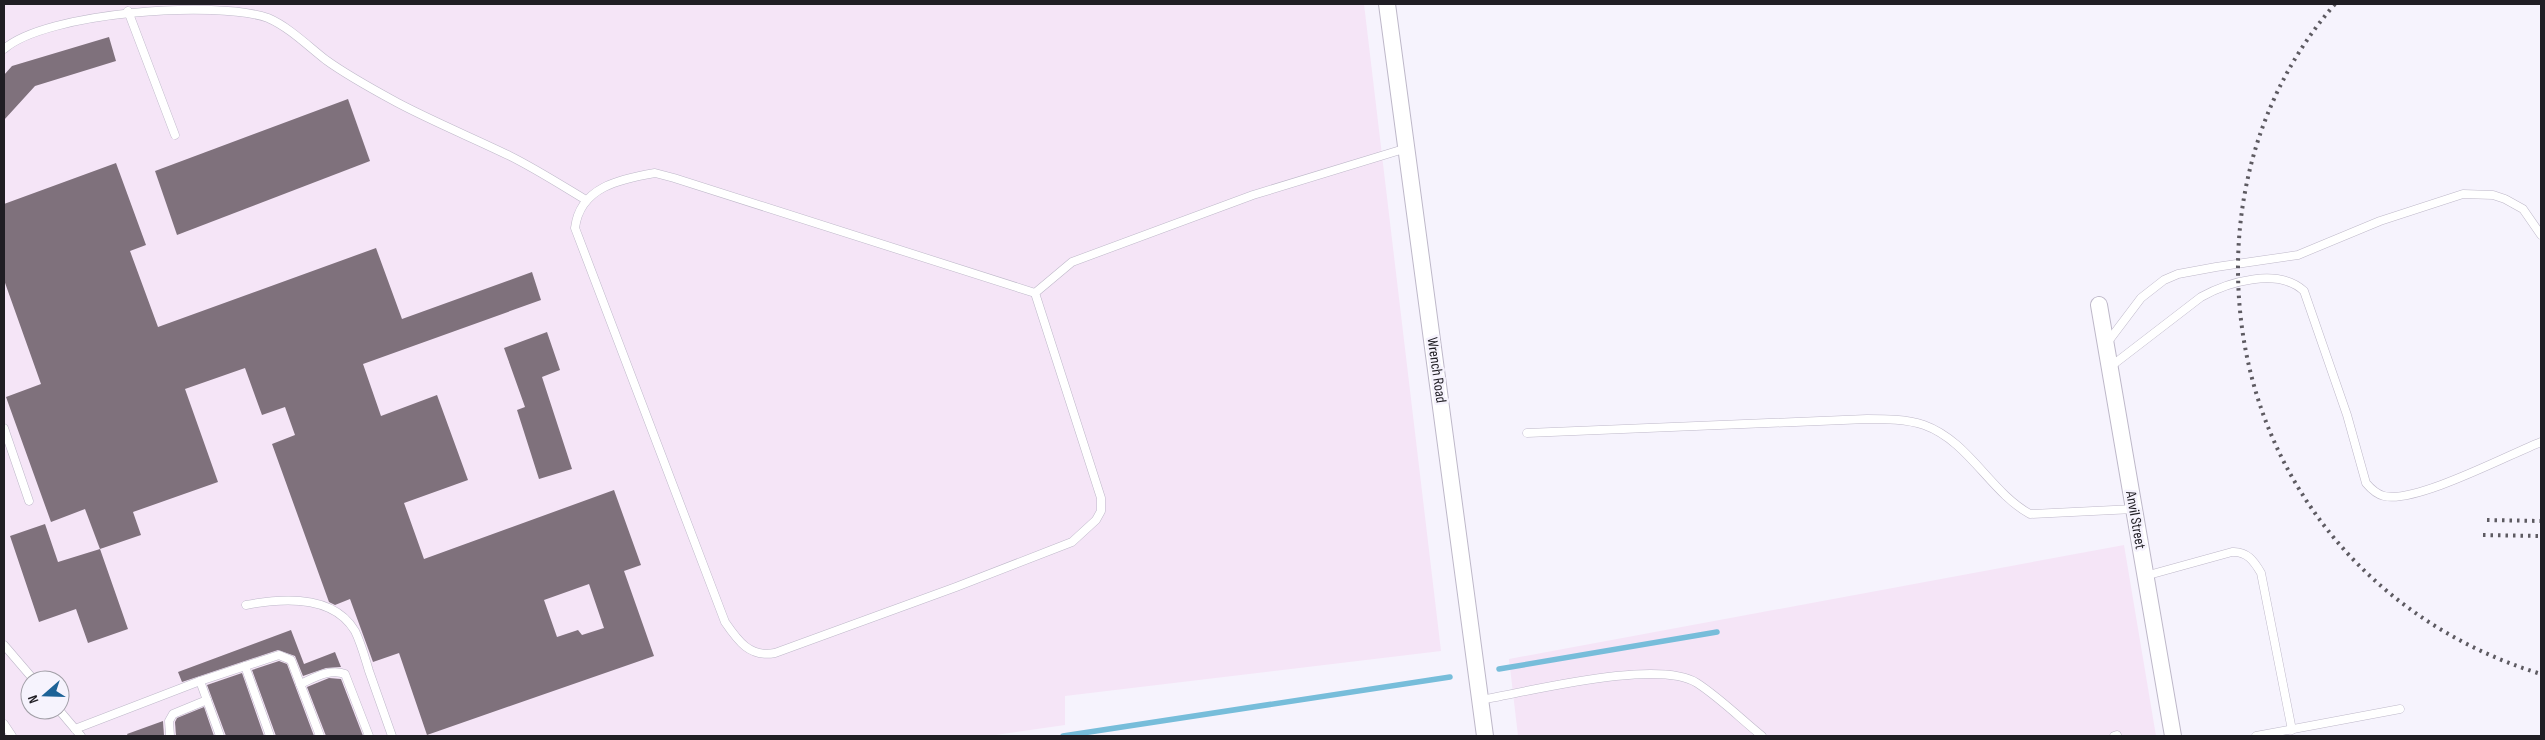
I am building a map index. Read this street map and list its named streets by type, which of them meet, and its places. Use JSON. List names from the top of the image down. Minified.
{"streets":{"street":["Wrench Road","Anvil Street"]},"north":"left"}
